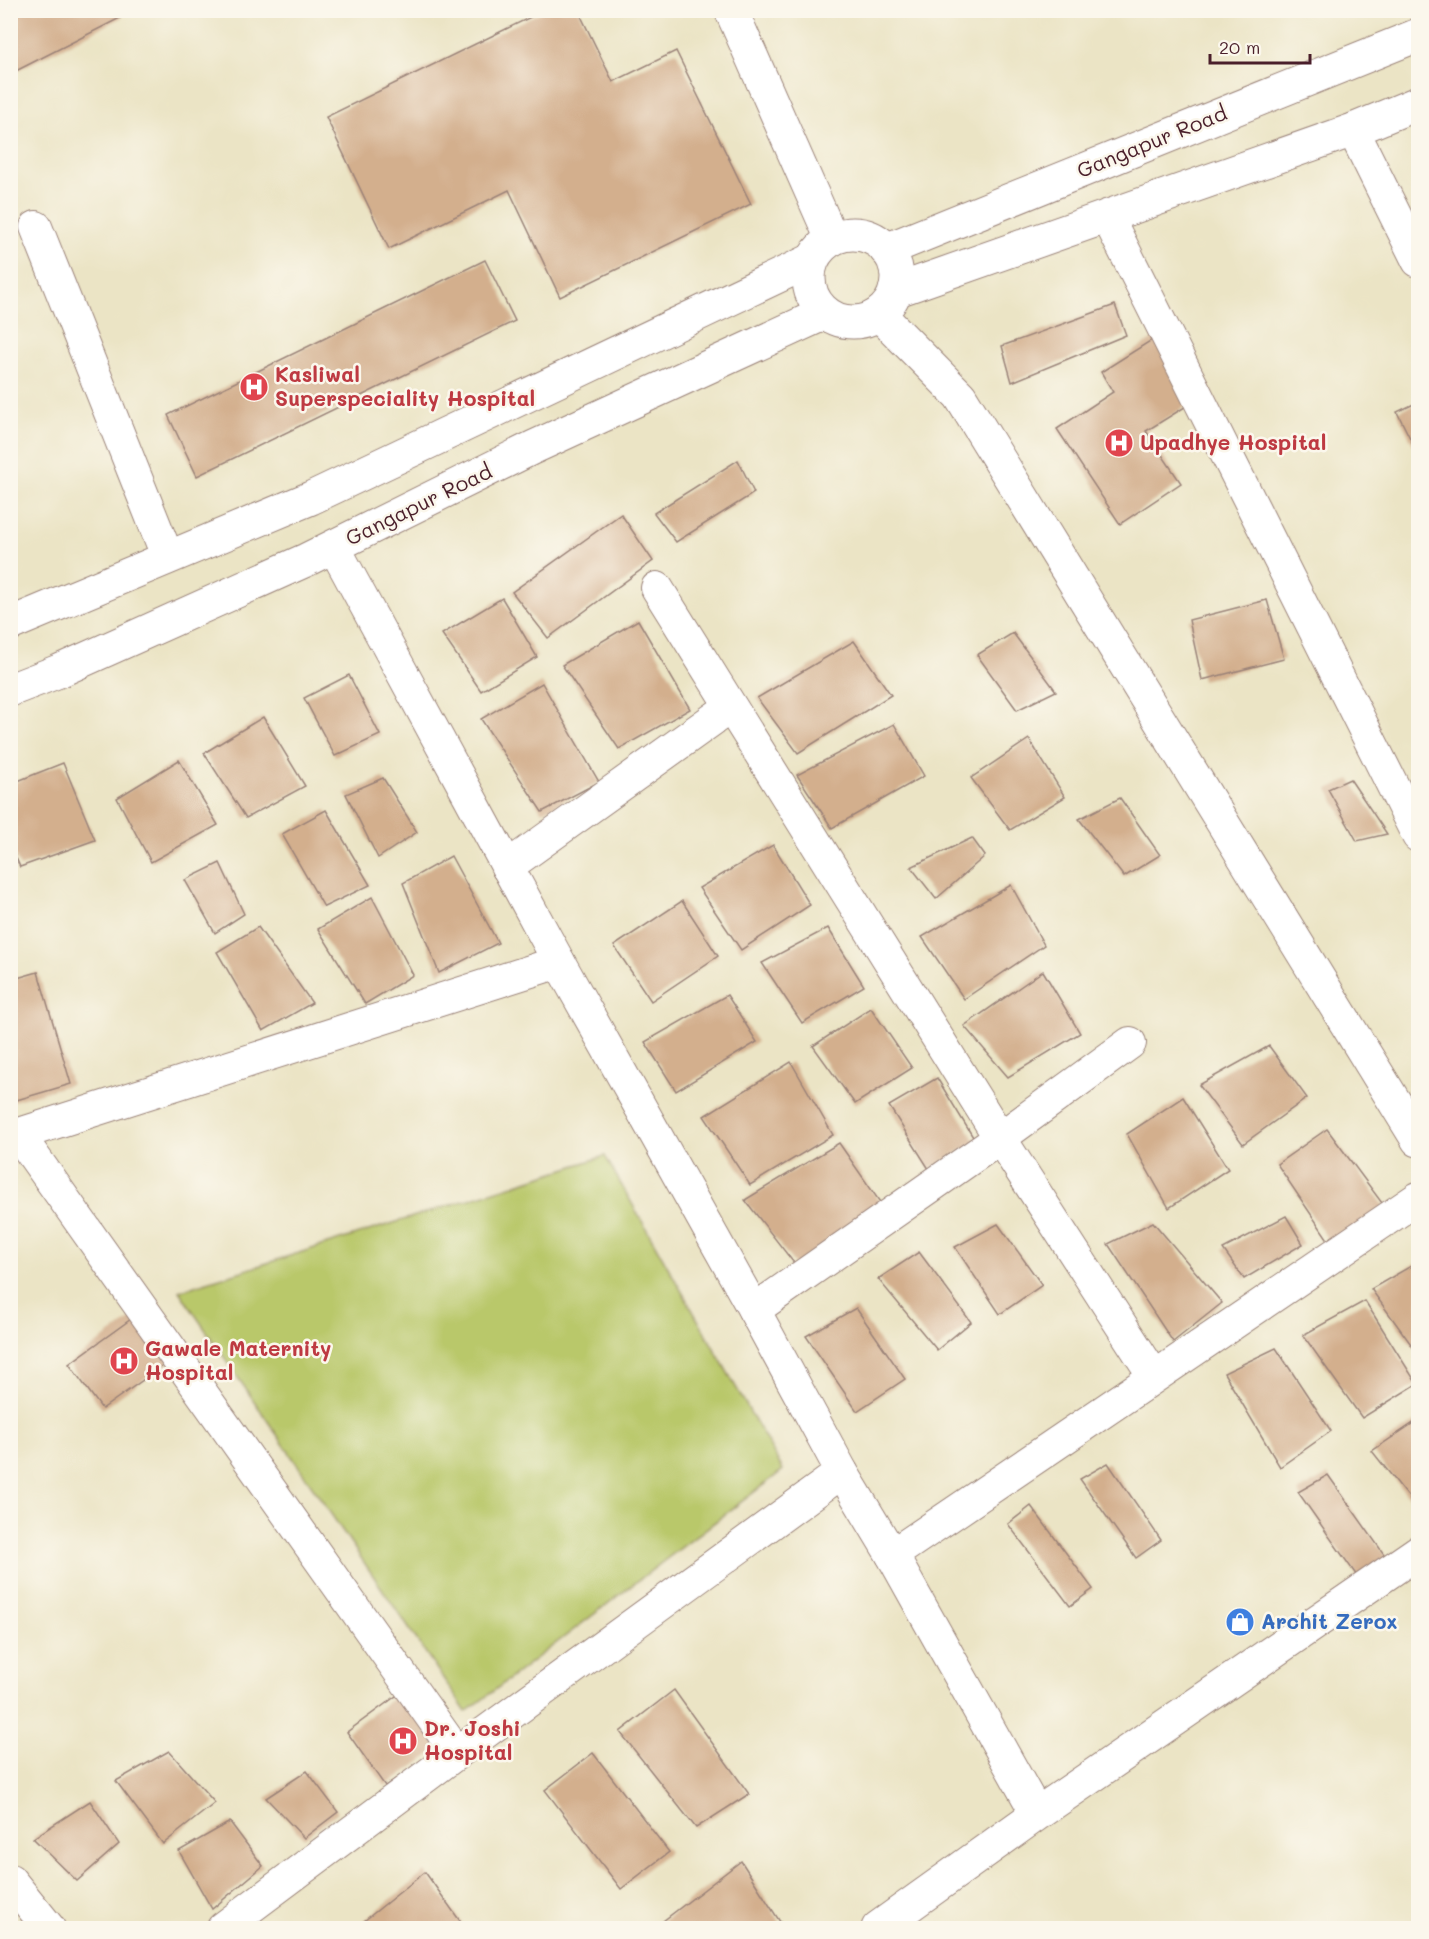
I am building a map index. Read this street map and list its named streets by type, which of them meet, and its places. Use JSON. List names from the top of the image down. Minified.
{"streets":{"main road":["Gangapur Road"]},"places":{"hospital":["Kasliwal Superspeciality Hospital","Upadhye Hospital","Gawale Maternity Hospital","Dr. Joshi Hospital"],"shop":["Archit Zerox"]},"scale_bar":"20 m"}
